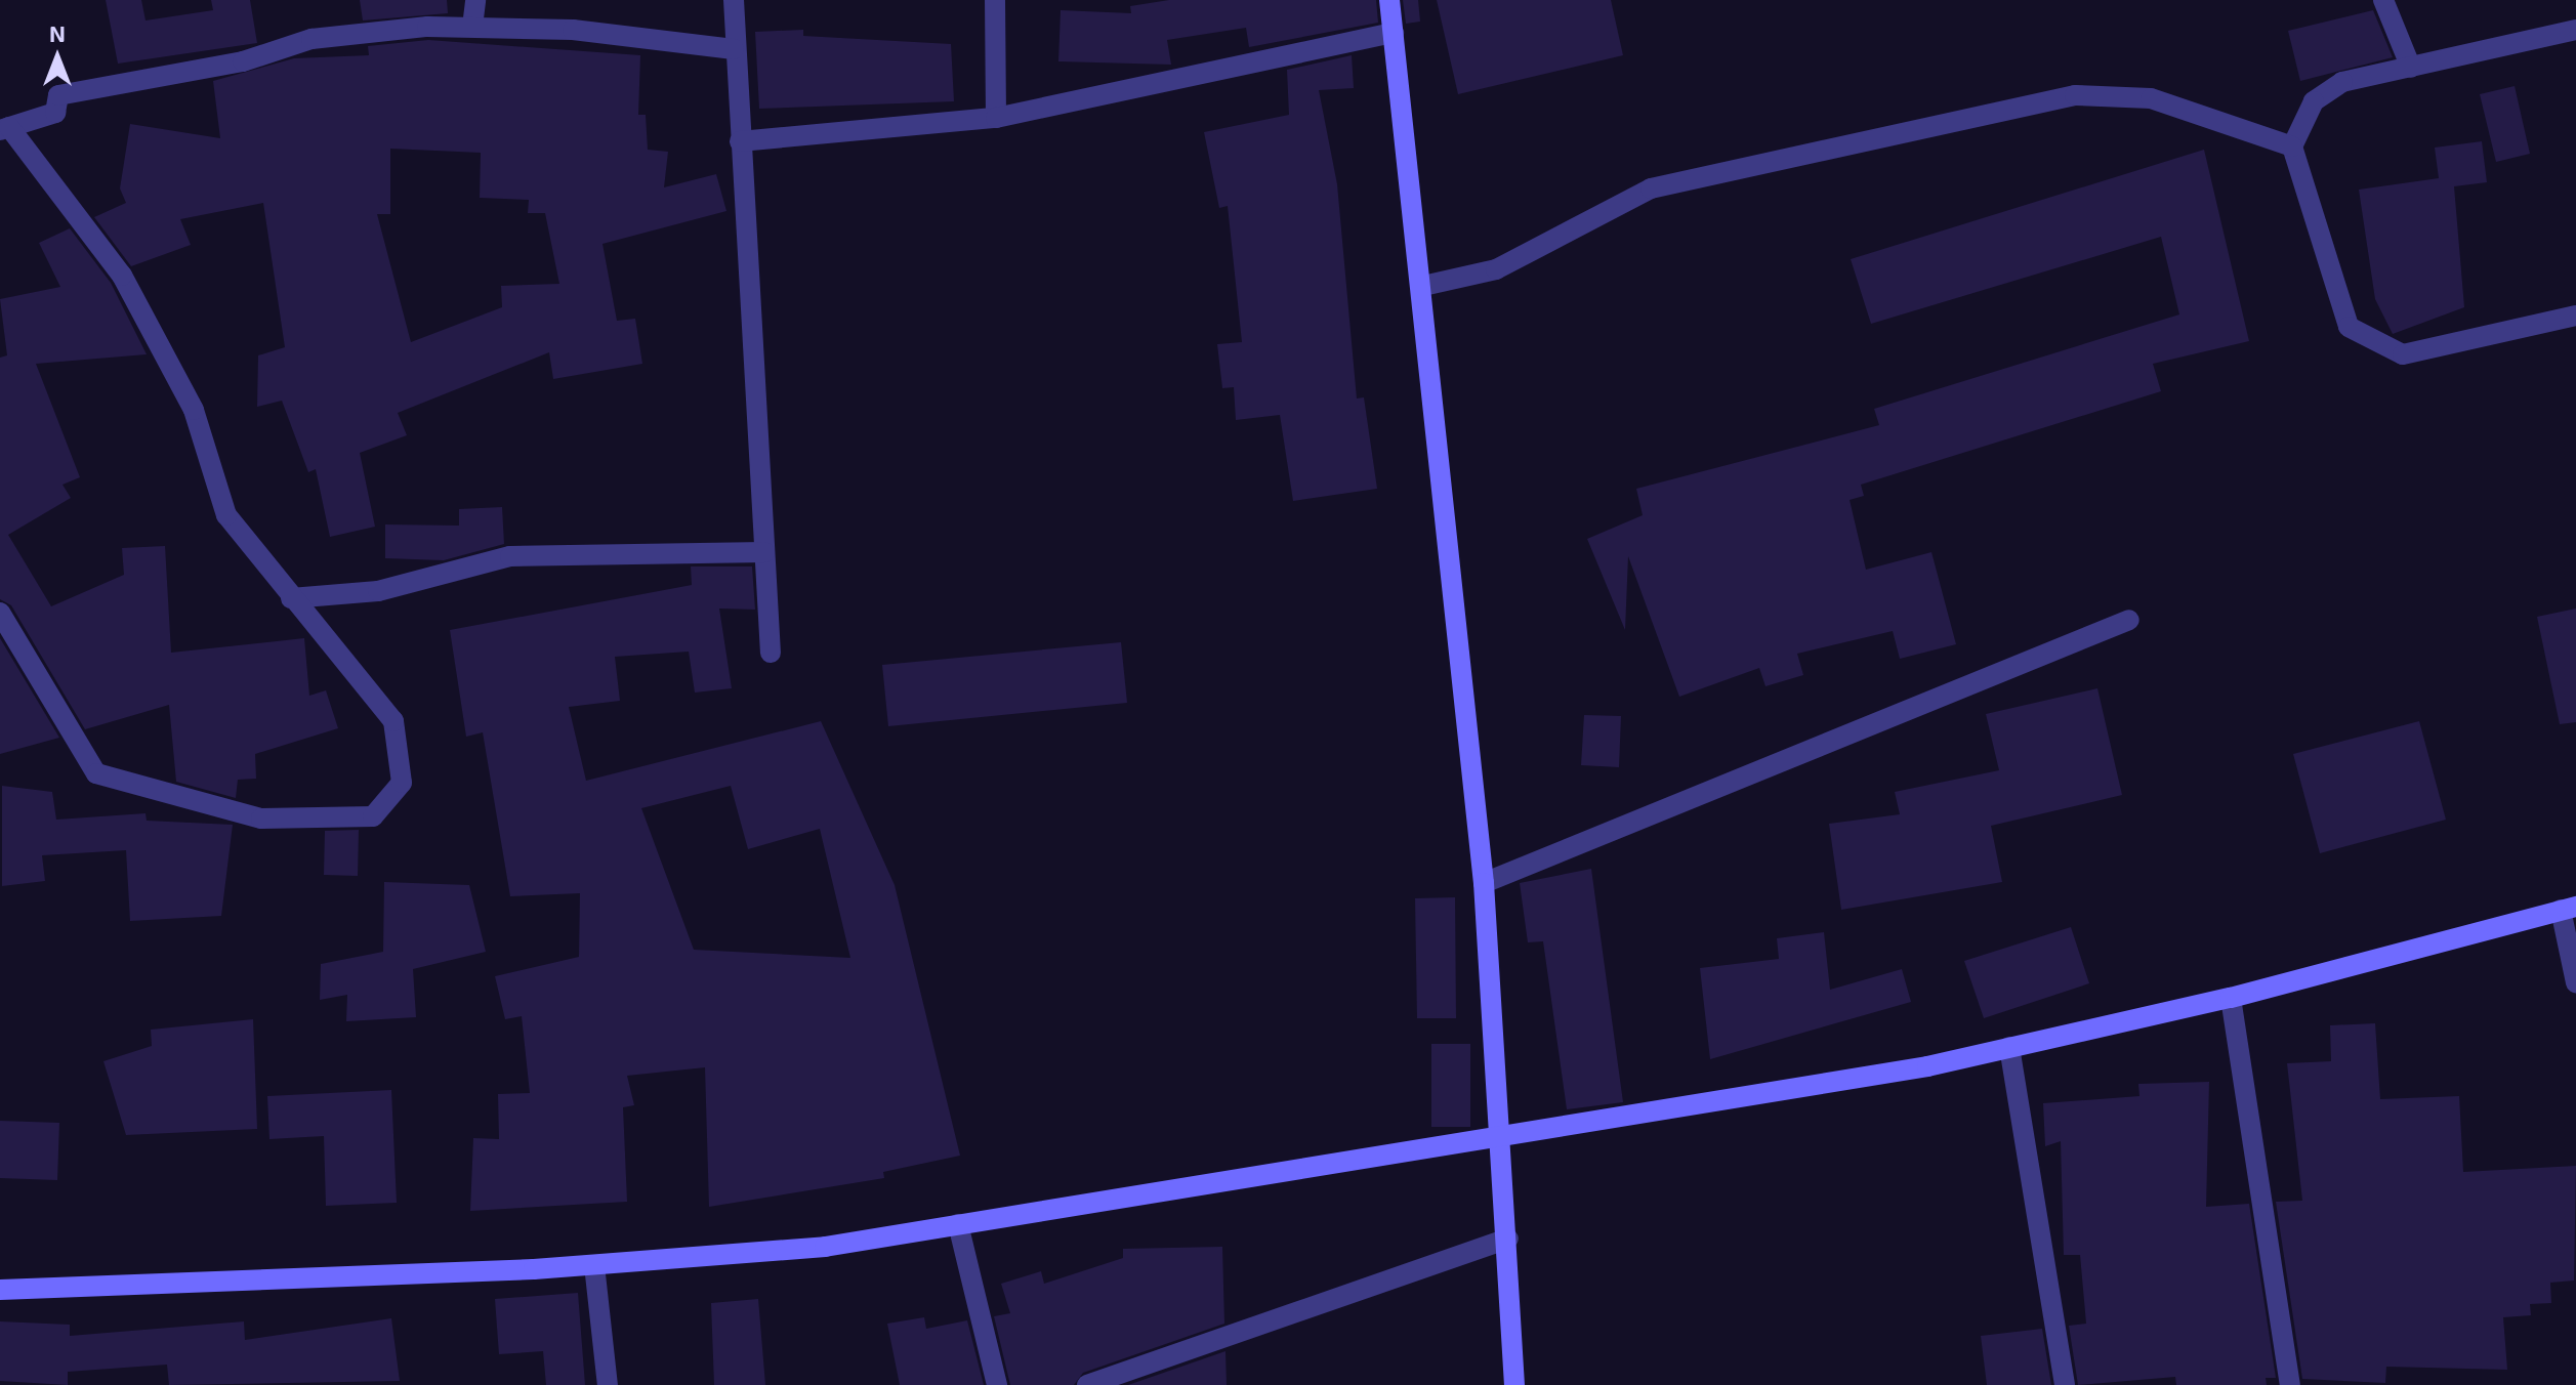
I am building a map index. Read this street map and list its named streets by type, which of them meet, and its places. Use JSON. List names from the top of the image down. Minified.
{"north":"top"}
